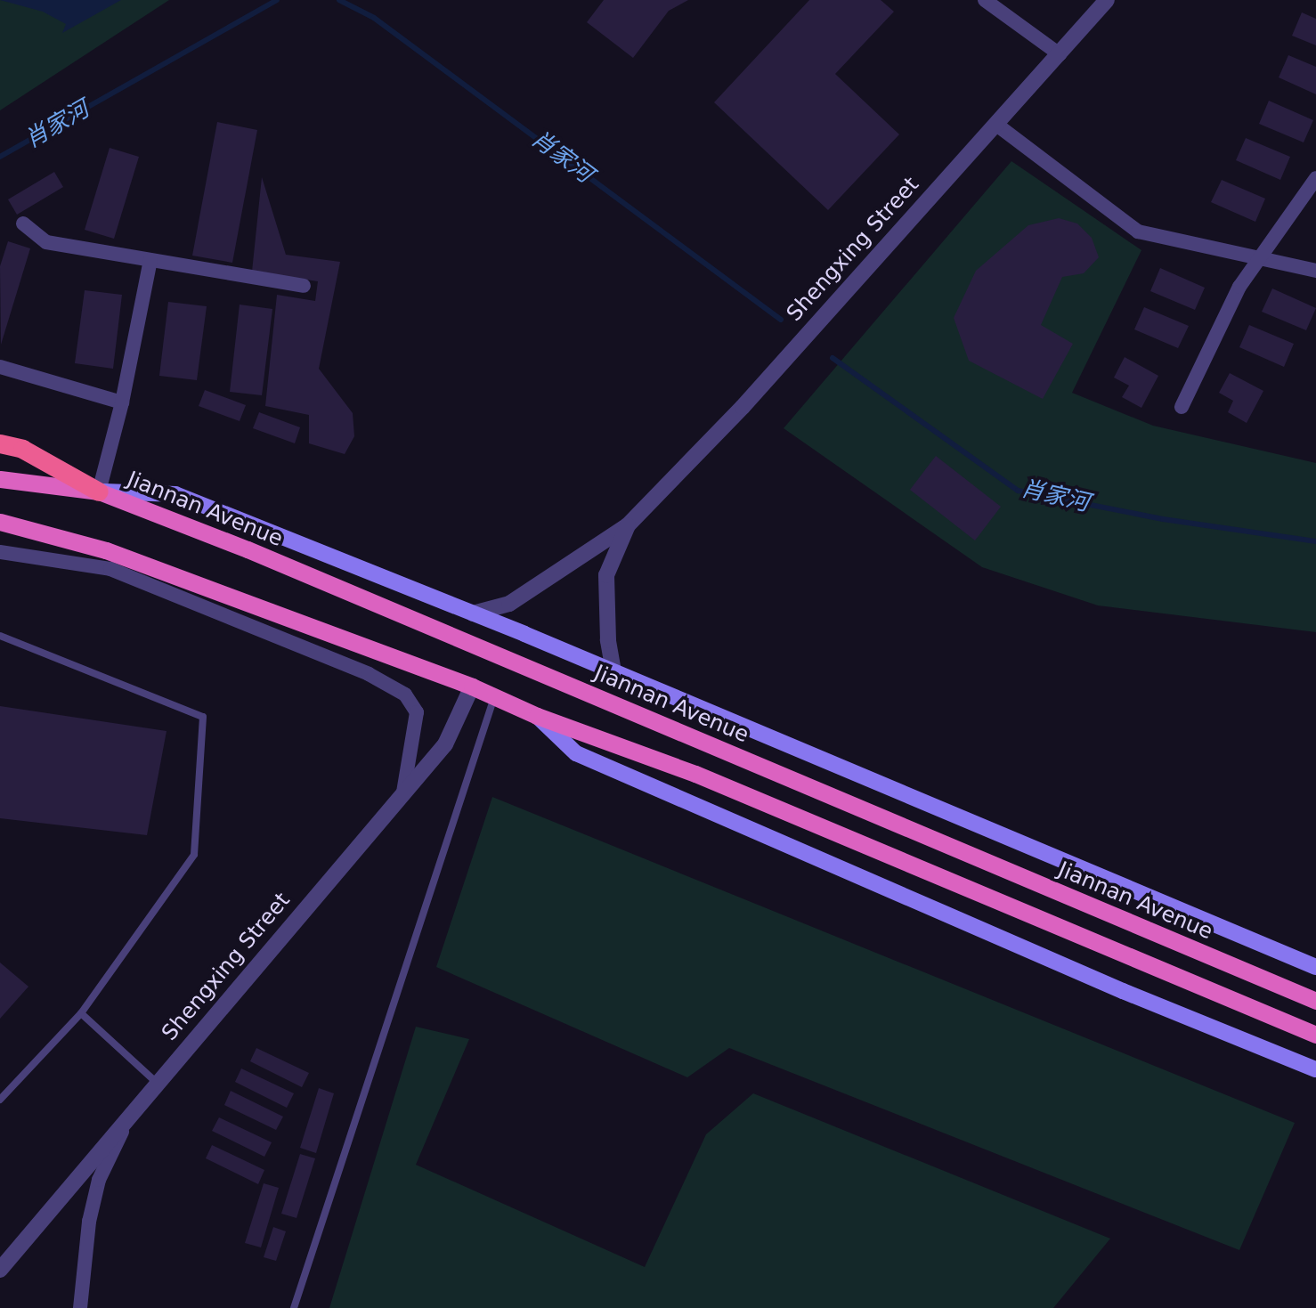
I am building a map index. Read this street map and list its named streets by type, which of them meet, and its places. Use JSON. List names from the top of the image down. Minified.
{"streets":{"highway":["Jiannan Avenue"],"street":["Shengxing Street"]},"water":["肖家河"]}
